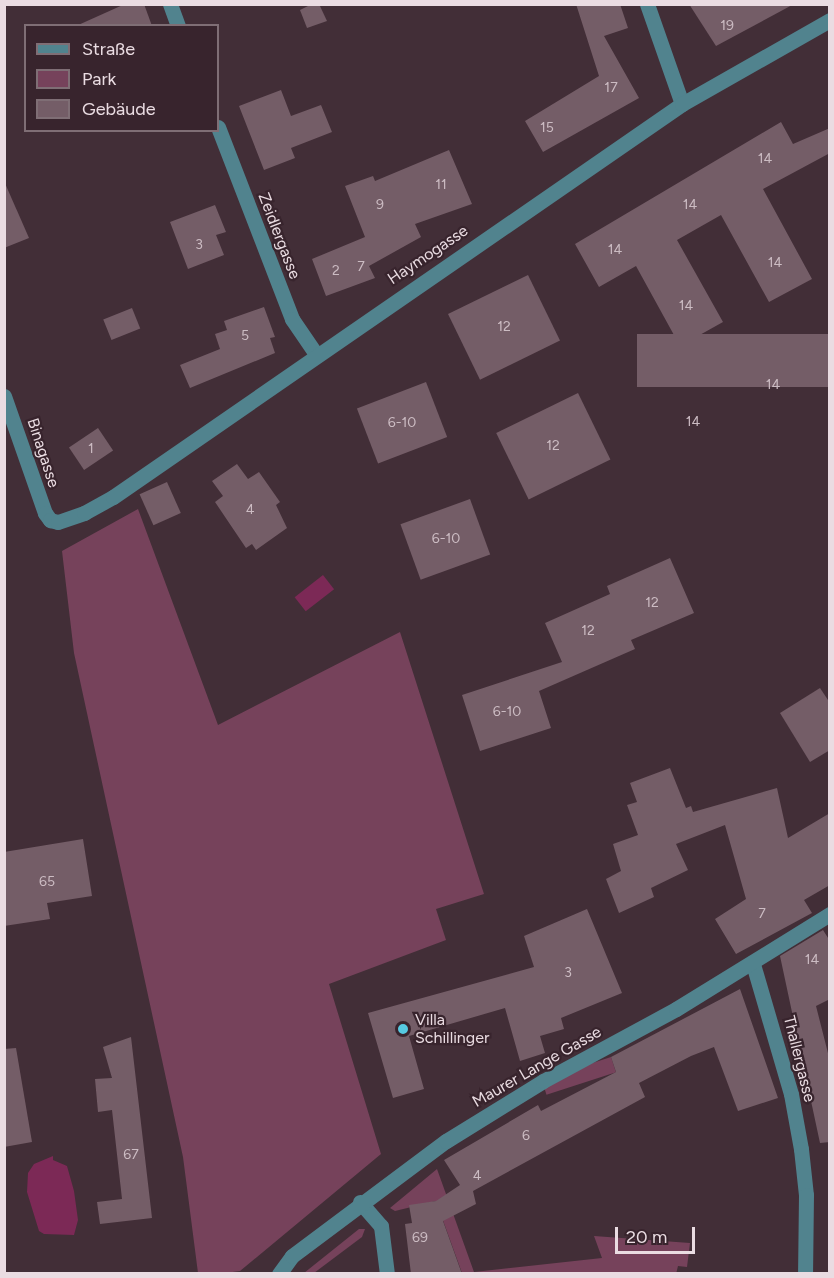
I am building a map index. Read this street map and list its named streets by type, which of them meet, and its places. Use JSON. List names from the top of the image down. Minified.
{"streets":{"street":["Zeidlergasse","Haymogasse","Binagasse","Thallergasse","Maurer Lange Gasse"]},"crossings":[["Zeidlergasse","Haymogasse"],["Haymogasse","Binagasse"],["Thallergasse","Maurer Lange Gasse"]],"places":["Villa Schillinger"],"house_numbers":["19","17","15","14","11","9","14","3","14","14","7","2","14","12","5","14","14","6-10","12","1","4","6-10","12","12","6-10","65","7","14","3","6","67","4","69"],"legend":["Straße","Park","Gebäude"],"scale_bar":"20 m"}
